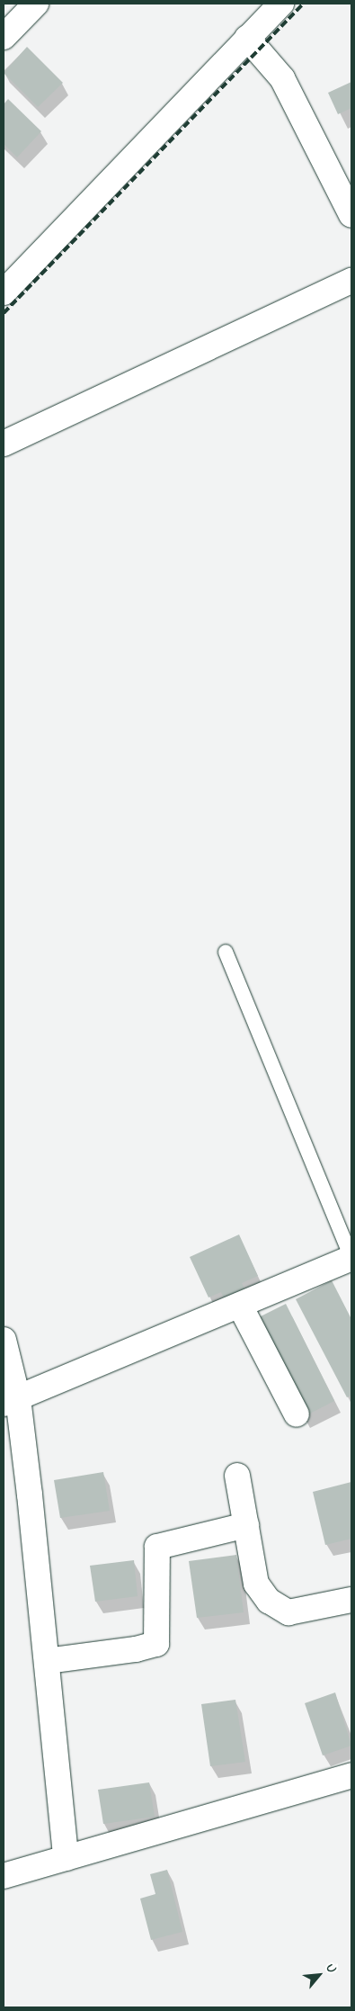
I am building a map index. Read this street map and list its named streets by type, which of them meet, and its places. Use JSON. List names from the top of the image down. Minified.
{"north":"top right"}
